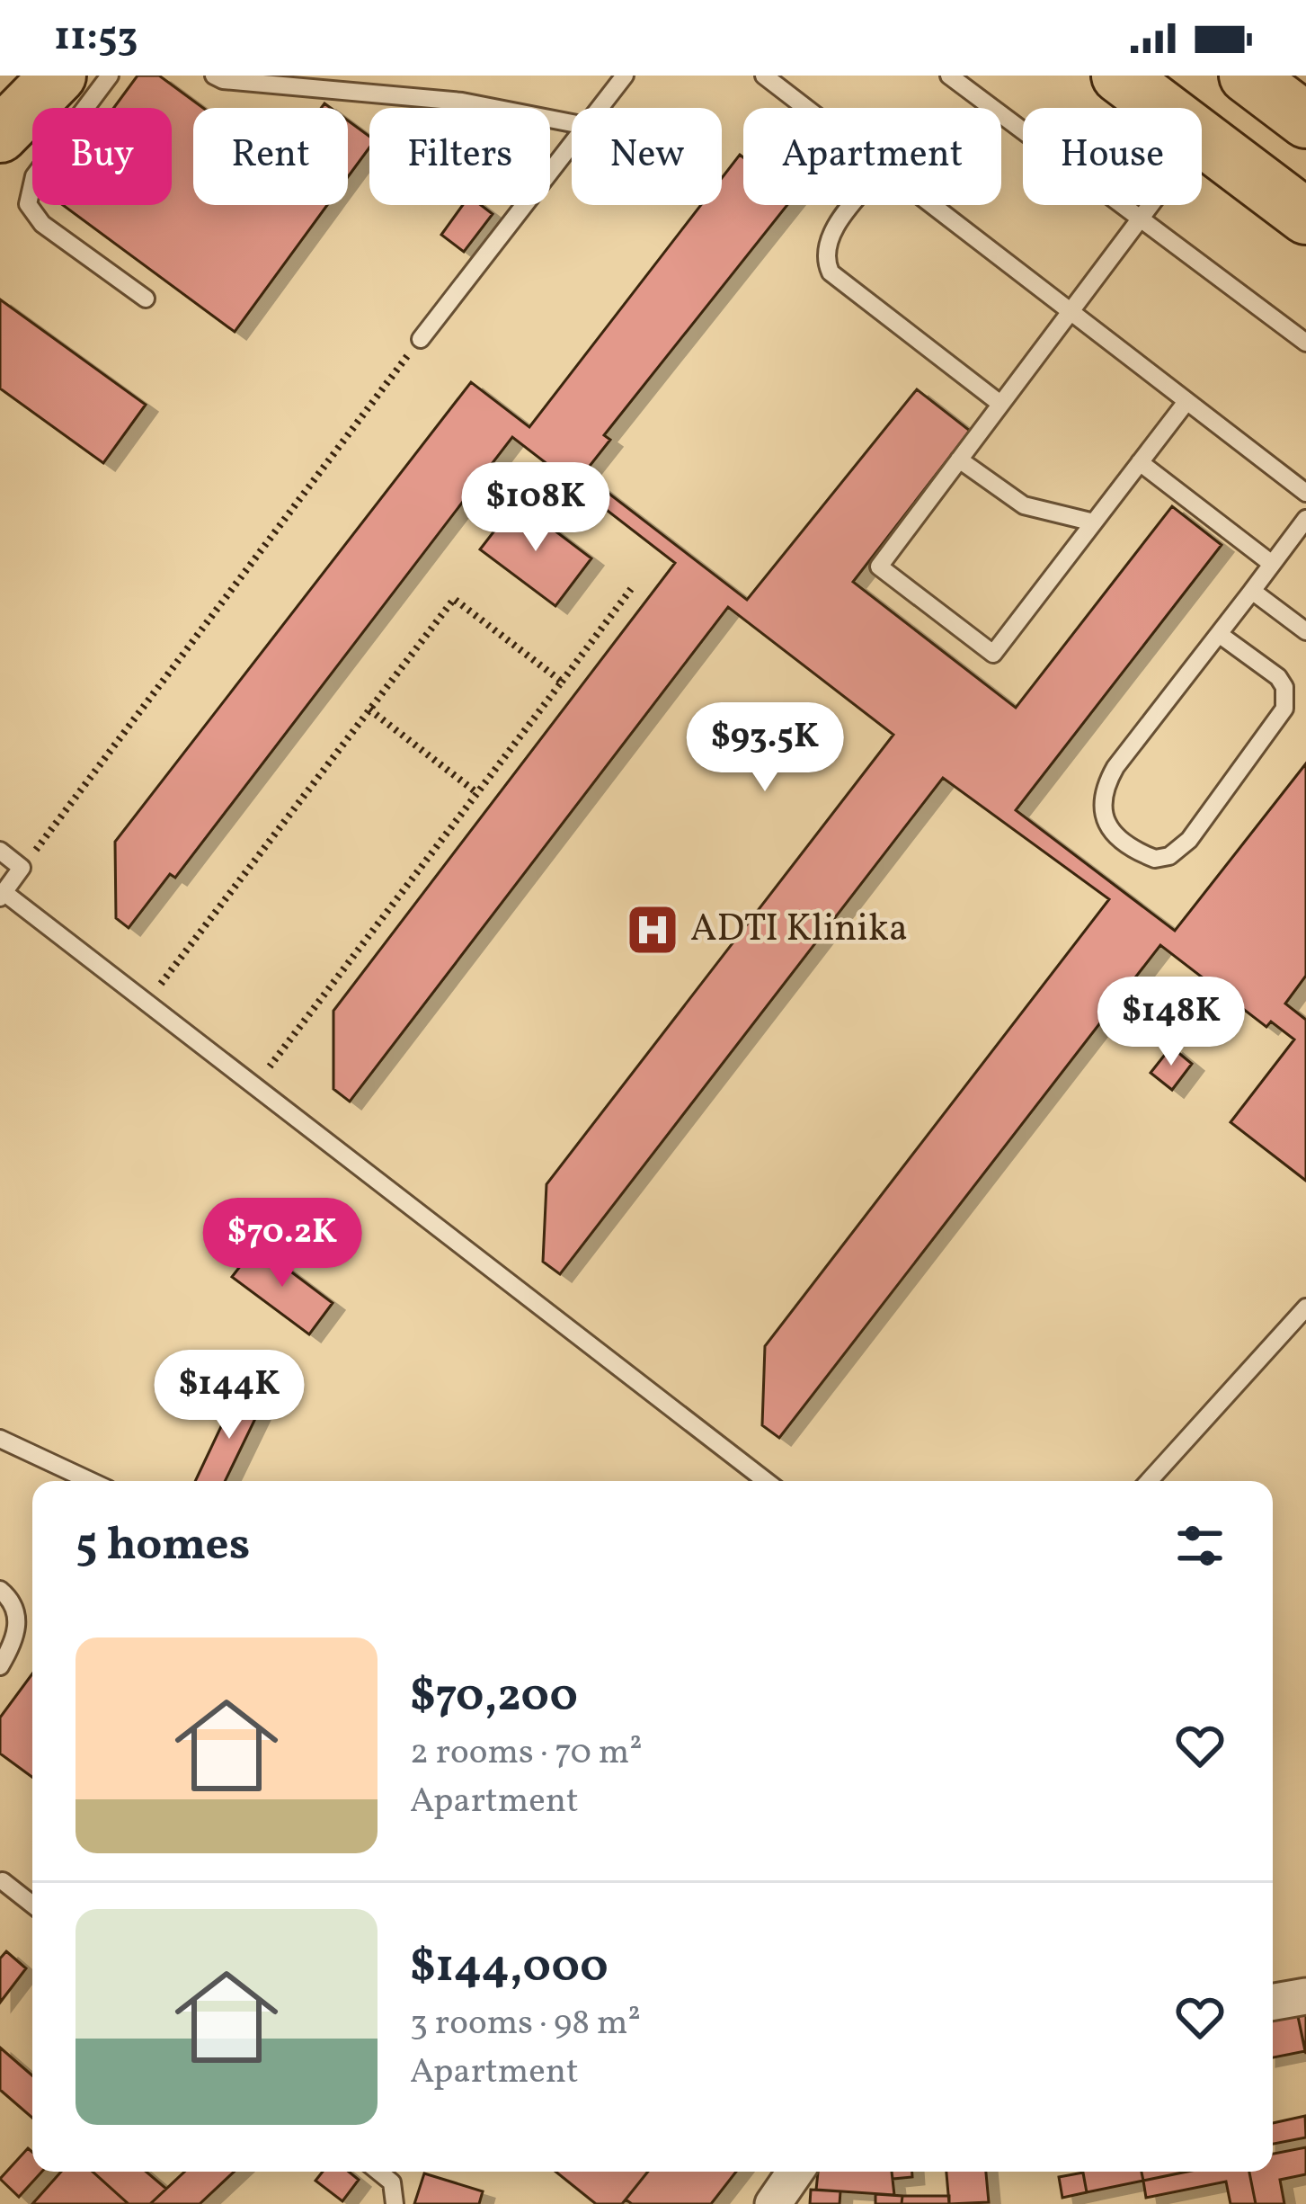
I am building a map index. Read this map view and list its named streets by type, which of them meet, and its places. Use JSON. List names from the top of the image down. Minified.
{"places":{"hospital":["ADTI Klinika"]},"page":{"status":"11:53","chip":["Buy","Rent","Filters","New","Apartment","House"],"price":["$108K","$93.5K","$148K","$70.2K","$144K"],"heading":"5 homes","list":[{"name":"$70,200","note":"2 rooms · 70 m² · Apartment"},{"name":"$144,000","note":"3 rooms · 98 m² · Apartment"}]}}
